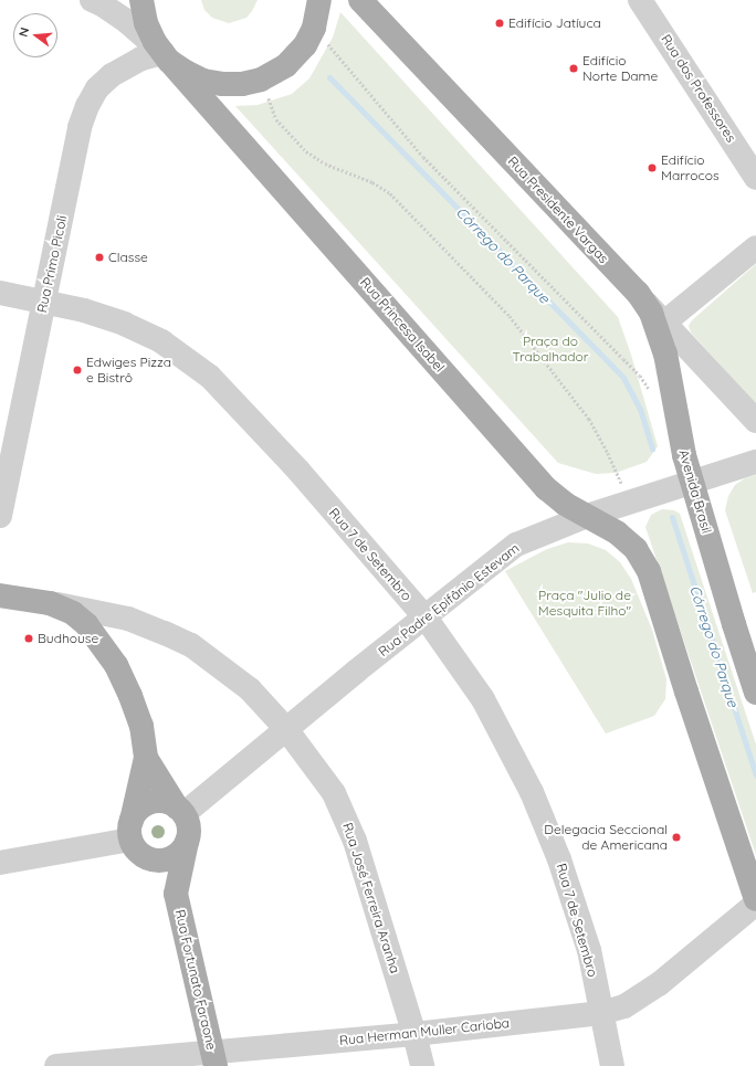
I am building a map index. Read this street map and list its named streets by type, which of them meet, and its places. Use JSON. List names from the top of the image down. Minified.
{"streets":{"main road":["Rua Presidente Vargas","Rua Princesa Isabel","Avenida Brasil","Rua Fortunato Faraone"],"street":["Rua dos Professores","Rua Primo Picoli","Rua 7 de Setembro","Rua Padre Epifânio Estevam","Rua José Ferreira Aranha","Rua Herman Muller Carioba"]},"crossings":[["Rua Presidente Vargas","Avenida Brasil"],["Rua Primo Picoli","Rua Princesa Isabel"],["Rua Primo Picoli","Rua 7 de Setembro"],["Rua Princesa Isabel","Rua Padre Epifânio Estevam"],["Avenida Brasil","Rua Padre Epifânio Estevam"],["Rua 7 de Setembro","Rua Padre Epifânio Estevam"],["Rua 7 de Setembro","Rua Herman Muller Carioba"],["Rua Padre Epifânio Estevam","Rua José Ferreira Aranha"],["Rua José Ferreira Aranha","Rua Herman Muller Carioba"],["Rua Fortunato Faraone","Rua Herman Muller Carioba"]],"water":["Córrego do Parque"],"parks":["Praça do Trabalhador","Praça \"Julio de Mesquita Filho\""],"places":["Edifício Jatíuca","Edifício Norte Dame","Edifício Marrocos","Classe","Edwiges Pizza e Bistrô","Budhouse","Delegacia Seccional de Americana"],"north":"left"}
